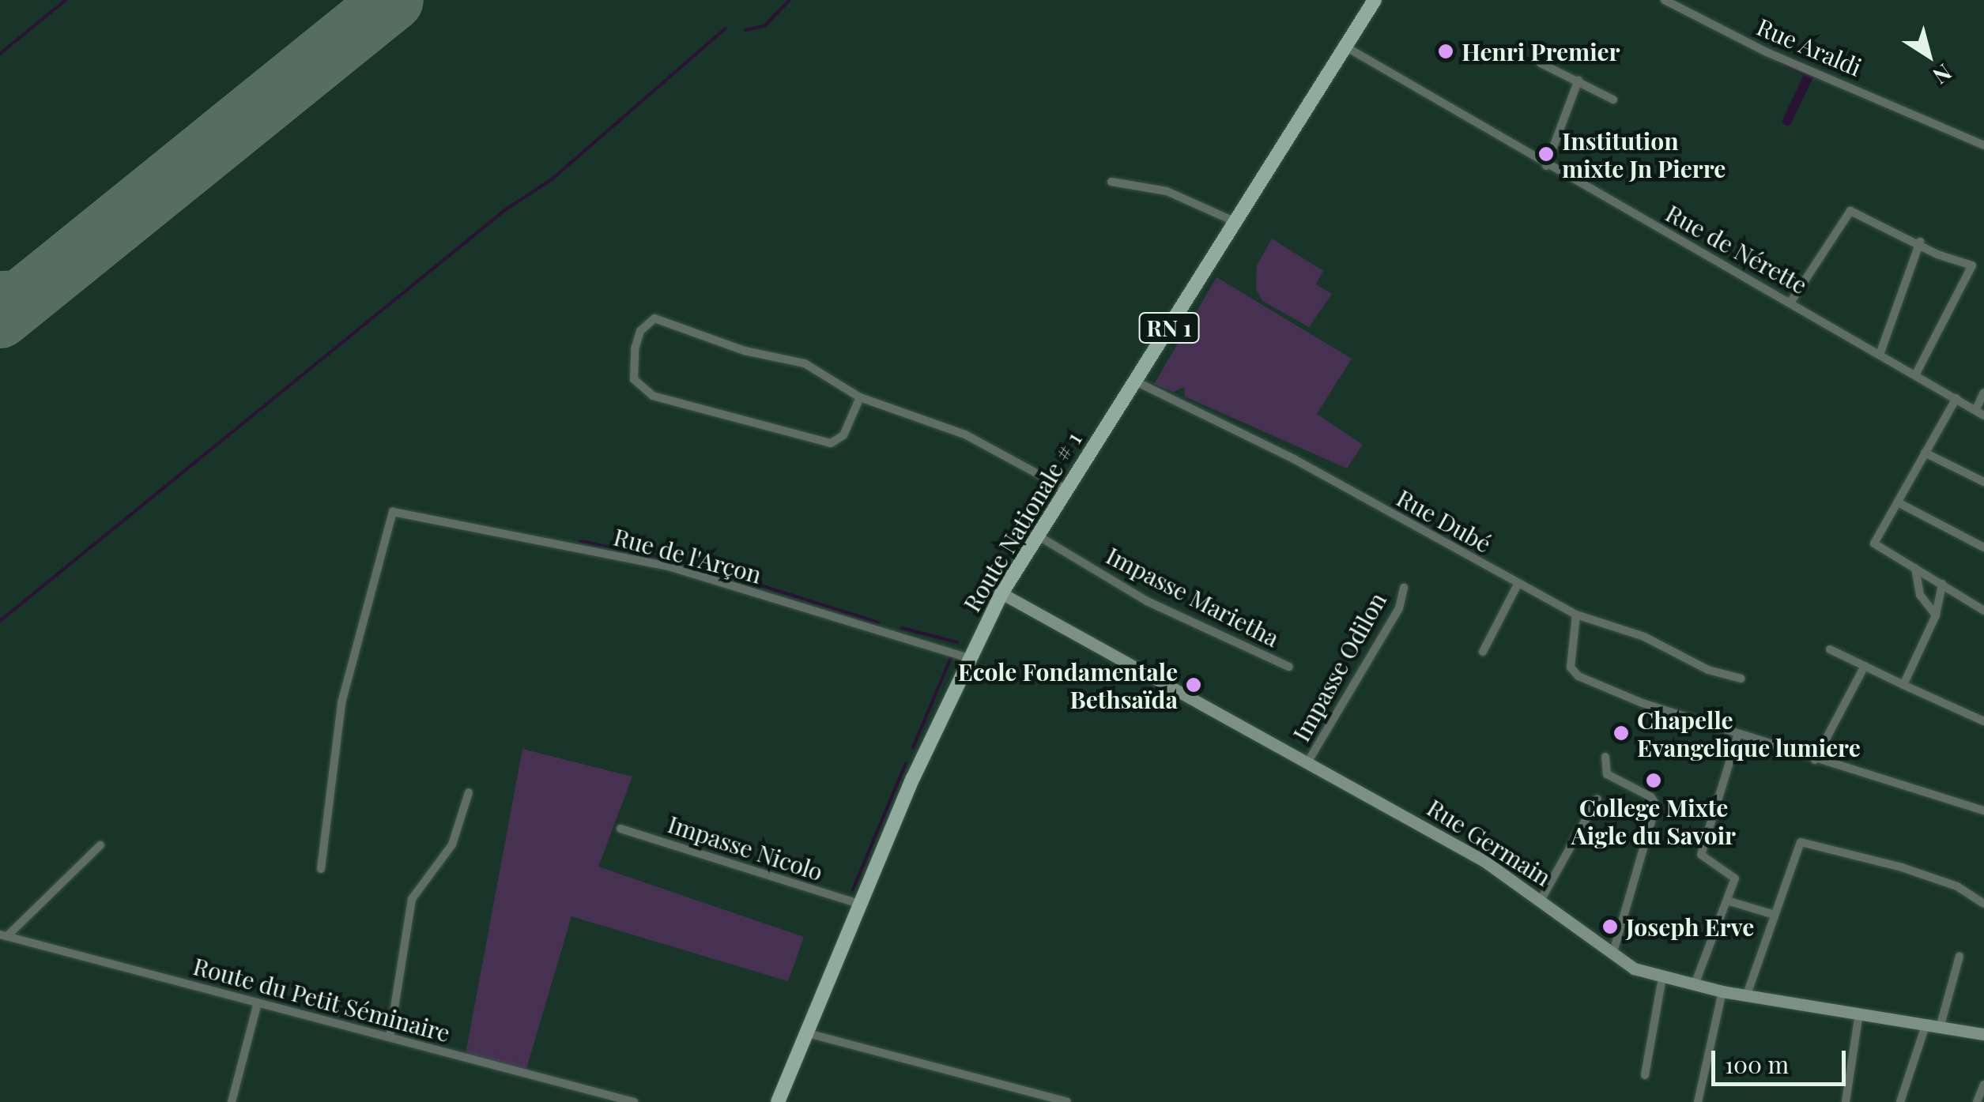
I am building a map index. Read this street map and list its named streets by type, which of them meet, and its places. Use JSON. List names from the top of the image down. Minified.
{"streets":{"main road":["RN 1","Route Nationale # 1"],"street":["Rue Araldi","Rue de Nérette","Rue Dubé","Rue de l'Arçon","Impasse Marietha","Impasse Odilon","Rue Germain","Impasse Nicolo","Route du Petit Séminaire"]},"crossings":[["Rue de Nérette","Route Nationale # 1"],["Rue Dubé","Route Nationale # 1"],["Route Nationale # 1","Rue de l'Arçon"],["Route Nationale # 1","Impasse Marietha"],["Route Nationale # 1","Rue Germain"],["Route Nationale # 1","Impasse Nicolo"],["Impasse Odilon","Rue Germain"]],"places":["Henri Premier","Institution mixte Jn Pierre","Ecole Fondamentale Bethsaïda","Chapelle Evangelique lumiere","College Mixte Aigle du Savoir","Joseph Erve"],"scale_bar":"100 m","north":"bottom right"}
